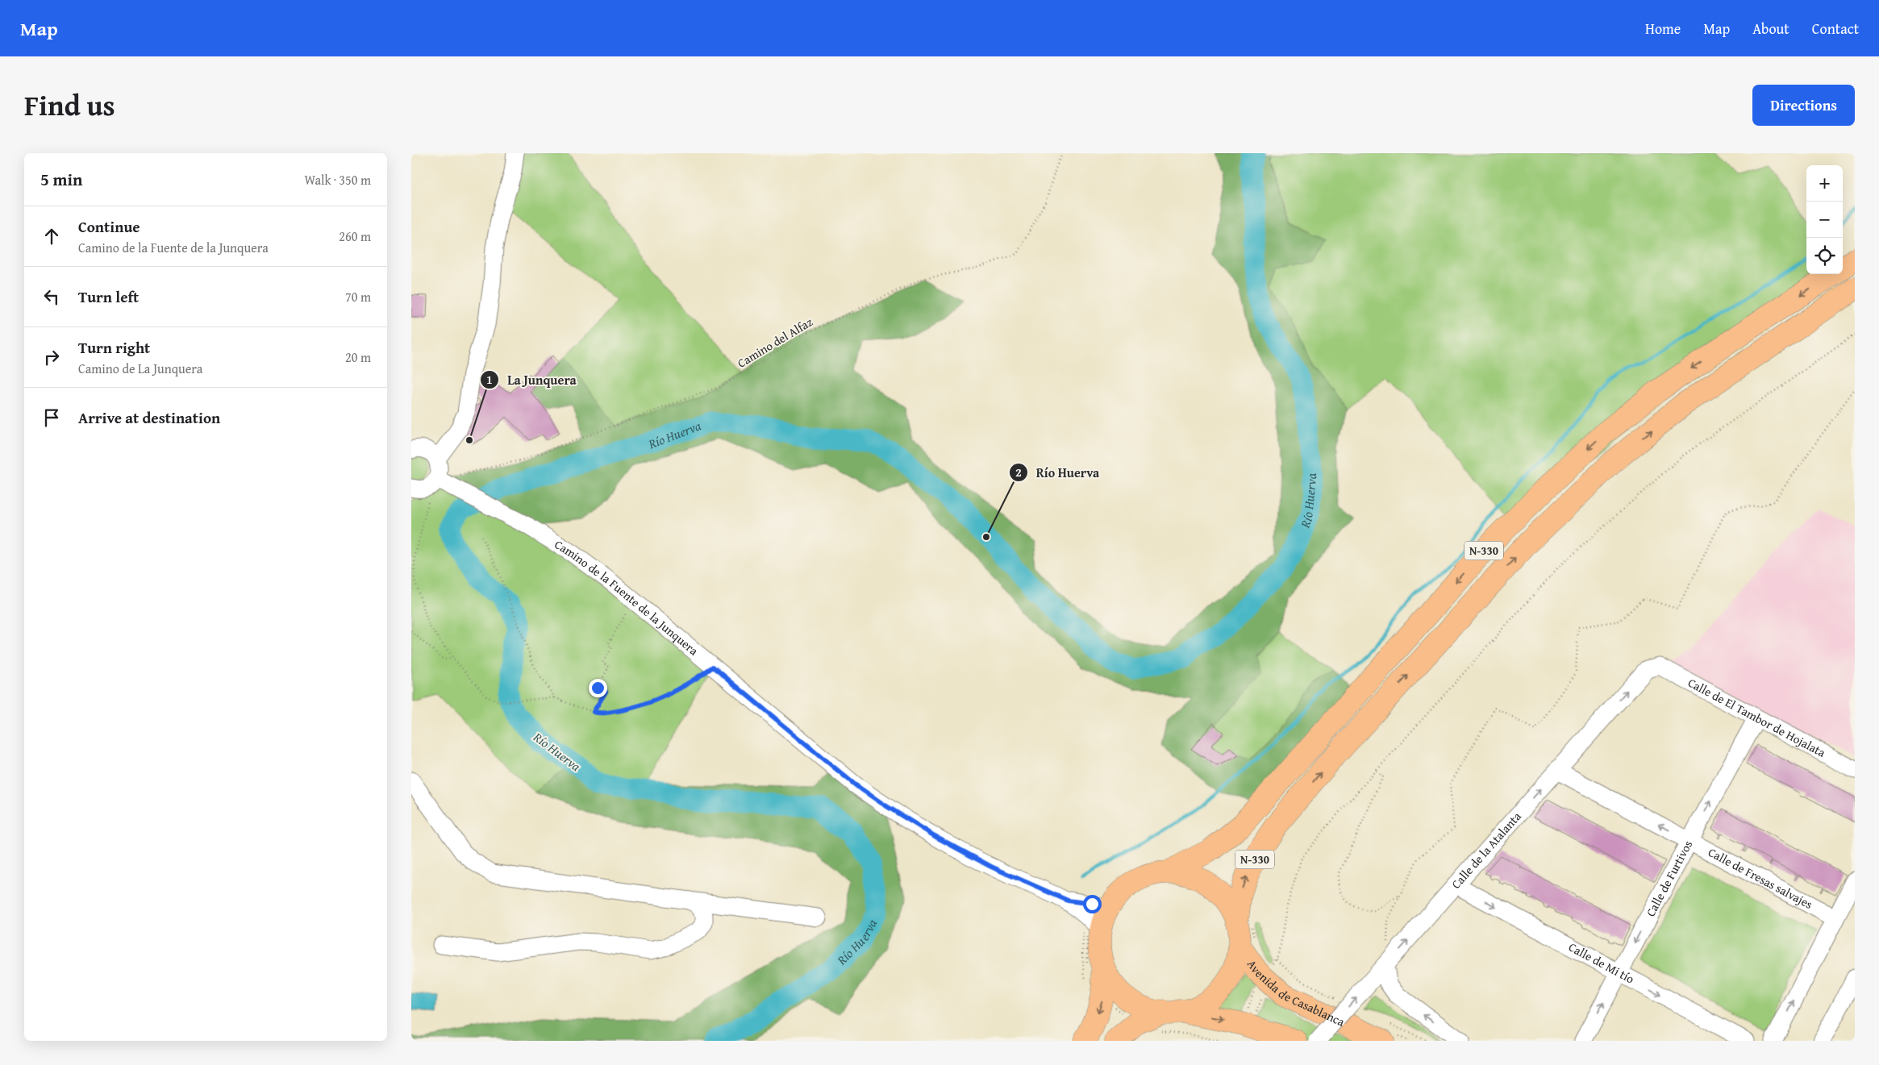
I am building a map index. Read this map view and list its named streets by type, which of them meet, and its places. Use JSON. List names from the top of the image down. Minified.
{"streets":{"main road":["N-330","Avenida de Casablanca"],"street":["Camino de la Fuente de la Junquera","Calle de El Tambor de Hojalata","Calle de la Atalanta","Calle de Fresas salvajes","Calle de Furtivos","Calle de Mi tío"],"path":["Camino del Alfaz"]},"crossings":[["Camino del Alfaz","Camino de la Fuente de la Junquera"],["N-330","Camino de la Fuente de la Junquera"],["N-330","Avenida de Casablanca"],["Calle de El Tambor de Hojalata","Calle de la Atalanta"],["Calle de El Tambor de Hojalata","Calle de Furtivos"],["Calle de la Atalanta","Calle de Fresas salvajes"],["Calle de la Atalanta","Calle de Mi tío"],["Calle de Fresas salvajes","Calle de Furtivos"],["Calle de Furtivos","Calle de Mi tío"]],"one_way":["Calle de la Atalanta","Calle de Fresas salvajes","Calle de Mi tío"],"water":["Río Huerva"],"places":["La Junquera","Río Huerva"],"page":{"header":"Map","nav":["Home","Map","About","Contact"],"title":"Find us","buttons":"Directions","heading":["5 min","Walk · 350 m"],"map_buttons":["+","−"],"list":[["Continue","Camino de la Fuente de la Junquera","260 m"],["Turn left","70 m"],["Turn right","Camino de La Junquera","20 m"],"Arrive at destination"]}}
